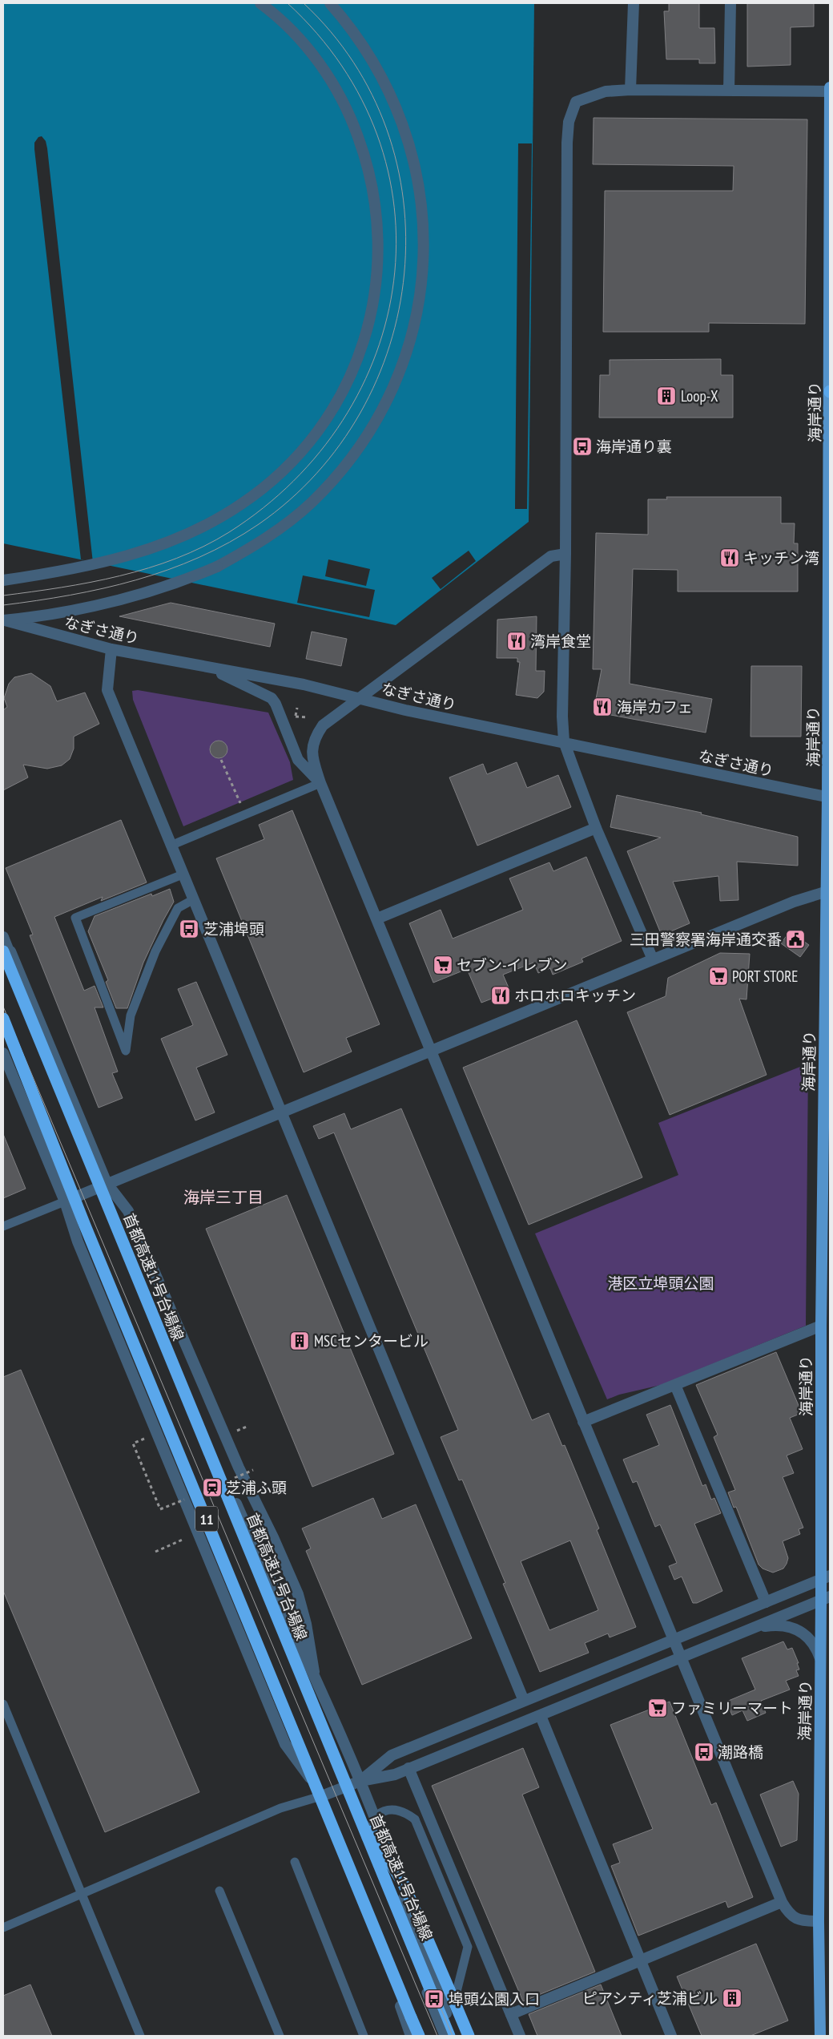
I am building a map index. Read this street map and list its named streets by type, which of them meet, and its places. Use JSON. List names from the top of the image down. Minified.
{"streets":{"highway":["首都高速11号台場線","11"],"main road":["海岸通り"],"street":["なぎさ通り"]},"crossings":[["海岸通り","なぎさ通り"]],"districts":["海岸三丁目"],"parks":["港区立埠頭公園"],"places":{"building":["Loop-X","MSCセンタービル","ピアシティ芝浦ビル"],"bus stop":["海岸通り裏","芝浦埠頭","潮路橋","埠頭公園入口"],"restaurant":["キッチン湾","湾岸食堂","海岸カフェ","ホロホロキッチン"],"public building":["三田警察署海岸通交番"],"supermarket":["セブン-イレブン","PORT STORE","ファミリーマート"],"station":["芝浦ふ頭"]}}
